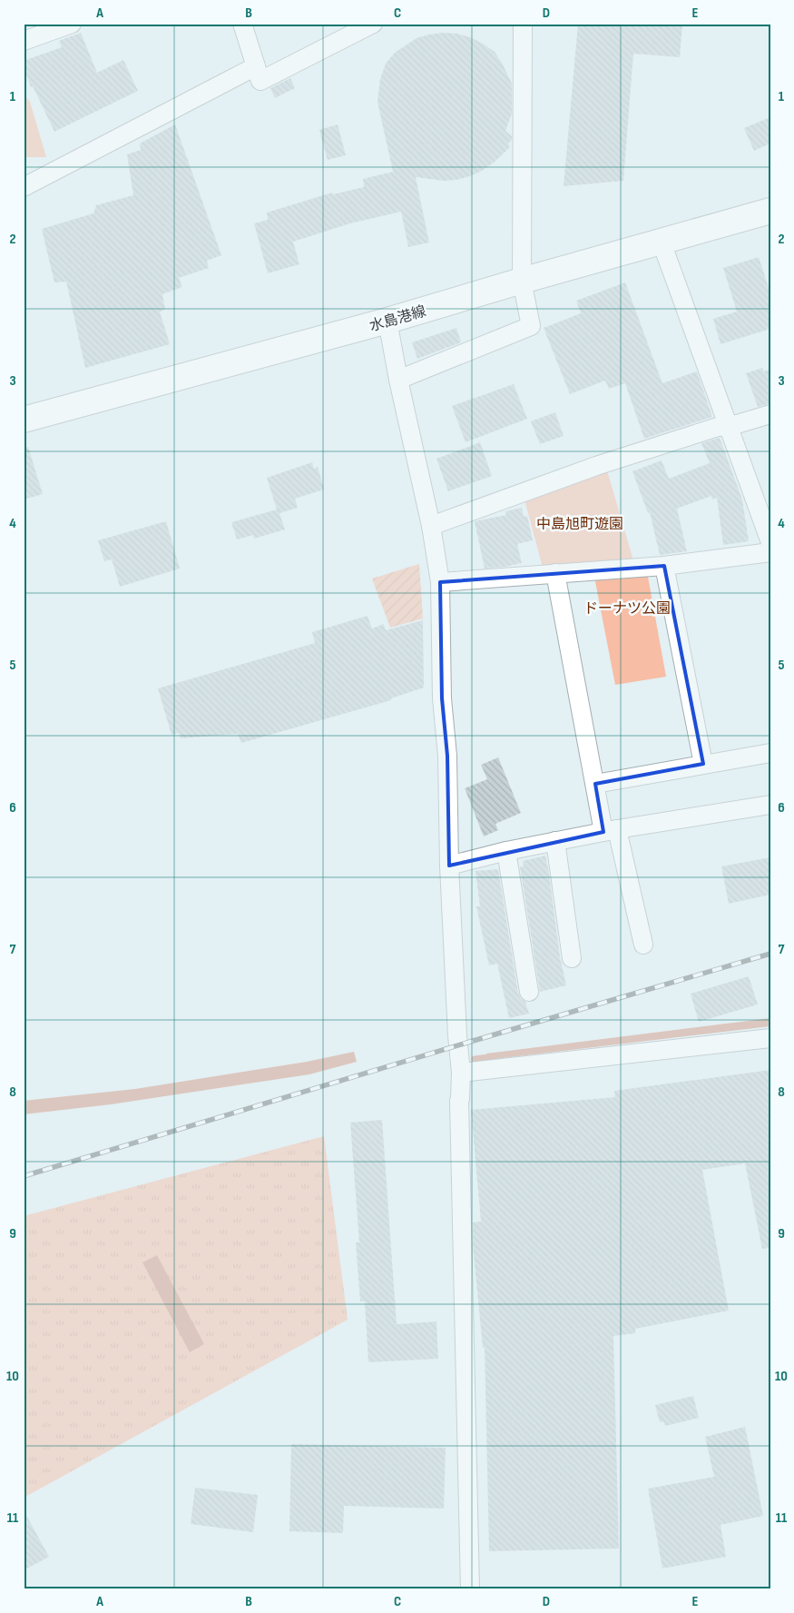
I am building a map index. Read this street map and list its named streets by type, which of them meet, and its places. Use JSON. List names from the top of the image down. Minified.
{"streets":{"main road":["水島港線"]},"parks":["中島旭町遊園","ドーナツ公園"],"grid":{"columns":["A","B","C","D","E"],"rows":["1","2","3","4","5","6","7","8","9","10","11"]}}
